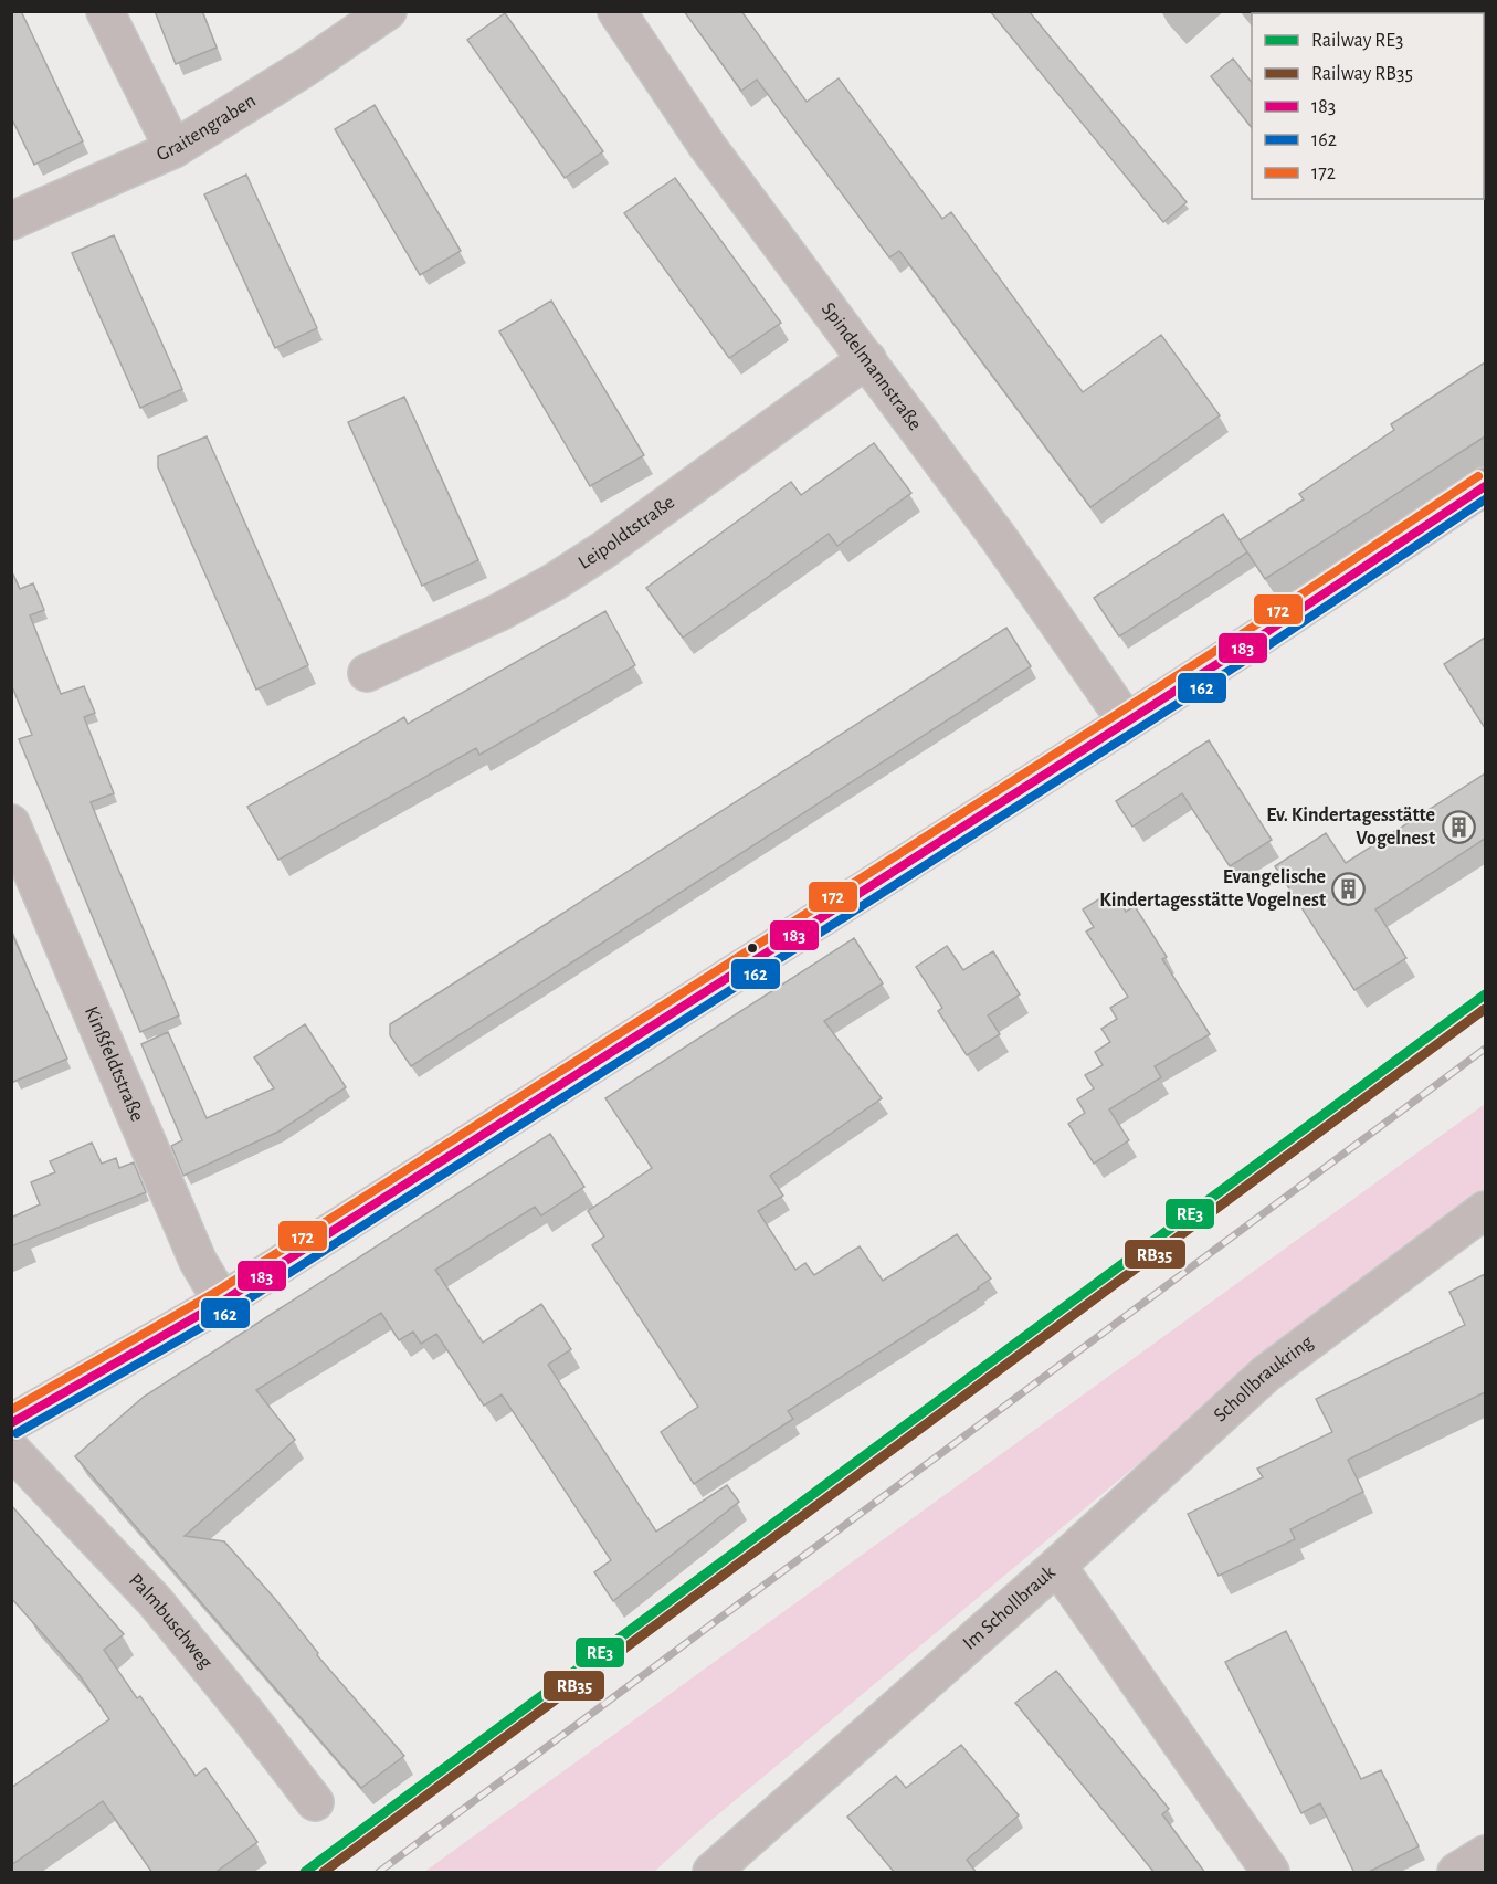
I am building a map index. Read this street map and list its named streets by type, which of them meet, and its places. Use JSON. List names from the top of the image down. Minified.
{"streets":{"street":["Graitengraben","Spindelmannstraße","Leipoldtstraße","Kinßfeldtstraße","Schollbraukring","Im Schollbrauk","Palmbuschweg"]},"crossings":[["Spindelmannstraße","Leipoldtstraße"],["Schollbraukring","Im Schollbrauk"]],"places":{"building":["Ev. Kindertagesstätte Vogelnest","Evangelische Kindertagesstätte Vogelnest"]},"lines":["transit line 172","transit line 183","transit line 162","rail line RE3","rail line RB35"],"legend":["Railway RE3","Railway RB35","183","162","172"]}
